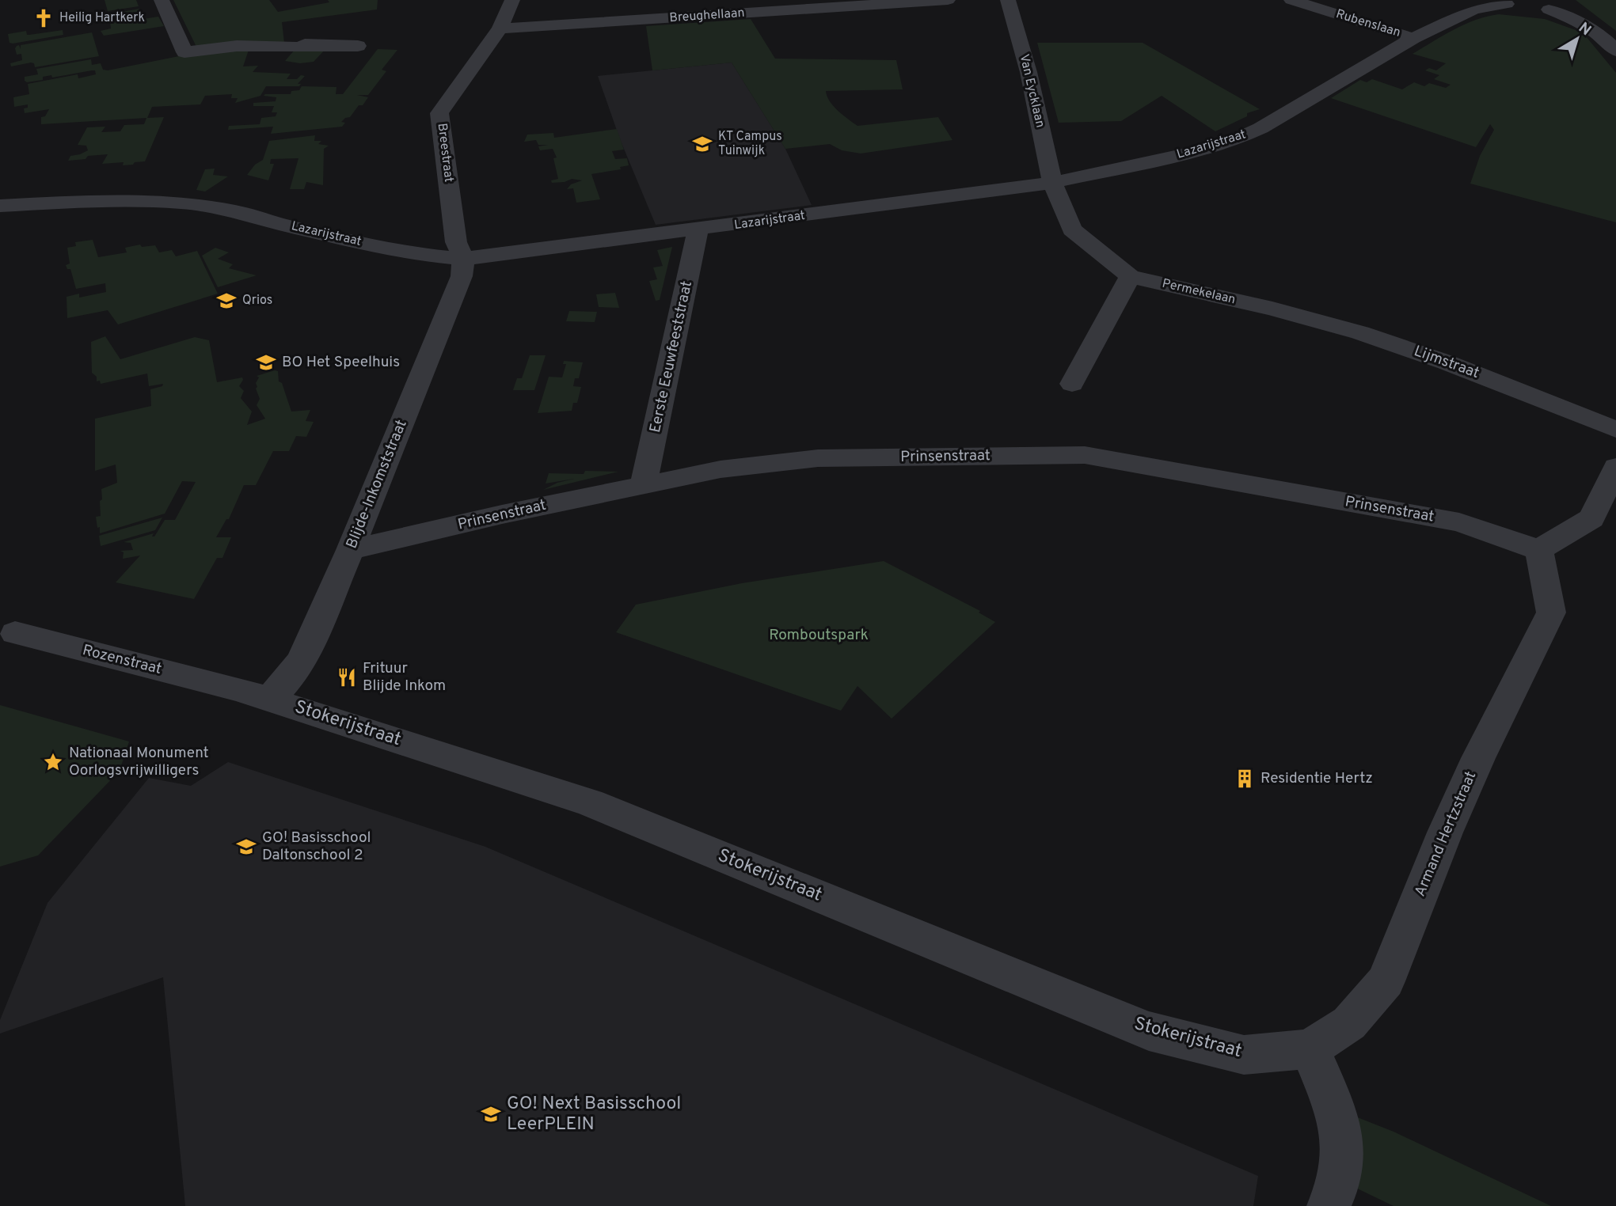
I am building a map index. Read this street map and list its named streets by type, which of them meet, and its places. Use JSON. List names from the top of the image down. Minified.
{"streets":{"street":["Breughellaan","Rubenslaan","Van Eycklaan","Lazarijstraat","Breestraat","Permekelaan","Eerste Eeuwfeeststraat","Lijmstraat","Prinsenstraat","Blijde-Inkomststraat","Rozenstraat","Stokerijstraat","Armand Hertzstraat"]},"crossings":[["Breughellaan","Breestraat"],["Rubenslaan","Lazarijstraat"],["Van Eycklaan","Lazarijstraat"],["Van Eycklaan","Permekelaan"],["Lazarijstraat","Breestraat"],["Lazarijstraat","Permekelaan"],["Lazarijstraat","Eerste Eeuwfeeststraat"],["Lazarijstraat","Blijde-Inkomststraat"],["Breestraat","Blijde-Inkomststraat"],["Permekelaan","Lijmstraat"],["Eerste Eeuwfeeststraat","Prinsenstraat"],["Prinsenstraat","Blijde-Inkomststraat"],["Prinsenstraat","Armand Hertzstraat"],["Blijde-Inkomststraat","Stokerijstraat"],["Rozenstraat","Stokerijstraat"],["Stokerijstraat","Armand Hertzstraat"]],"parks":["Romboutspark"],"places":{"church":["Heilig Hartkerk"],"school or university":["KT Campus Tuinwijk","Qrios","BO Het Speelhuis","GO! Basisschool Daltonschool 2","GO! Next Basisschool LeerPLEIN"],"restaurant":["Frituur Blijde Inkom"],"place":["Nationaal Monument Oorlogsvrijwilligers"],"building":["Residentie Hertz"]},"north":"top right"}
